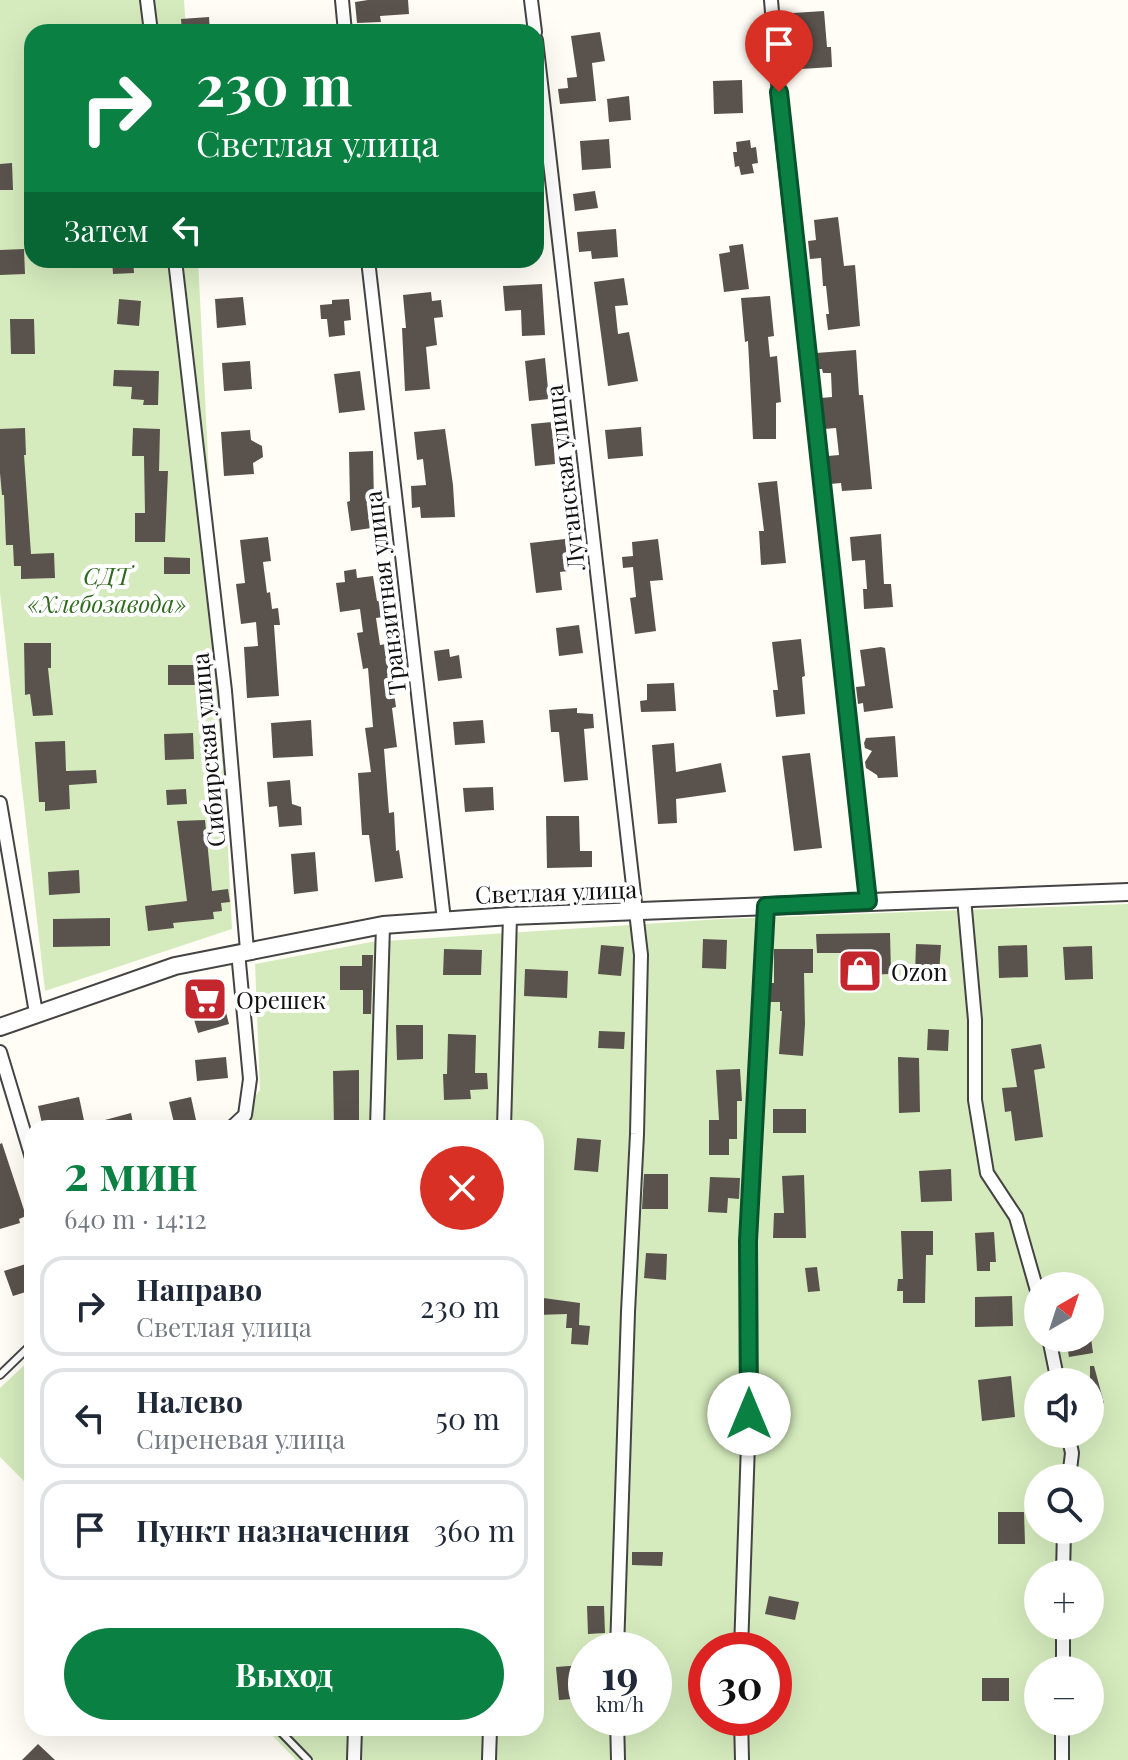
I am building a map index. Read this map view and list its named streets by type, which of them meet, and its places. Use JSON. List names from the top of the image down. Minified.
{"streets":{"street":["Луганская улица","Транзитная улица","Сибирская улица","Светлая улица"]},"crossings":[["Луганская улица","Светлая улица"],["Транзитная улица","Светлая улица"],["Сибирская улица","Светлая улица"]],"parks":["СДТ «Хлебозавода»"],"places":{"shop":["Ozon"],"supermarket":["Орешек"]},"north":"top right","page":{"turn":["230 m","Светлая улица"],"then":"Затем","heading":["2 мин","640 m · 14:12"],"list":[{"name":"Направо","note":"Светлая улица","value":"230 m"},{"name":"Налево","note":"Сиреневая улица","value":"50 m"},{"name":"Пункт назначения","value":"360 m"}],"map_buttons":["+","−"],"buttons":"Выход","speed":"19 km/h","limit":"30"}}
